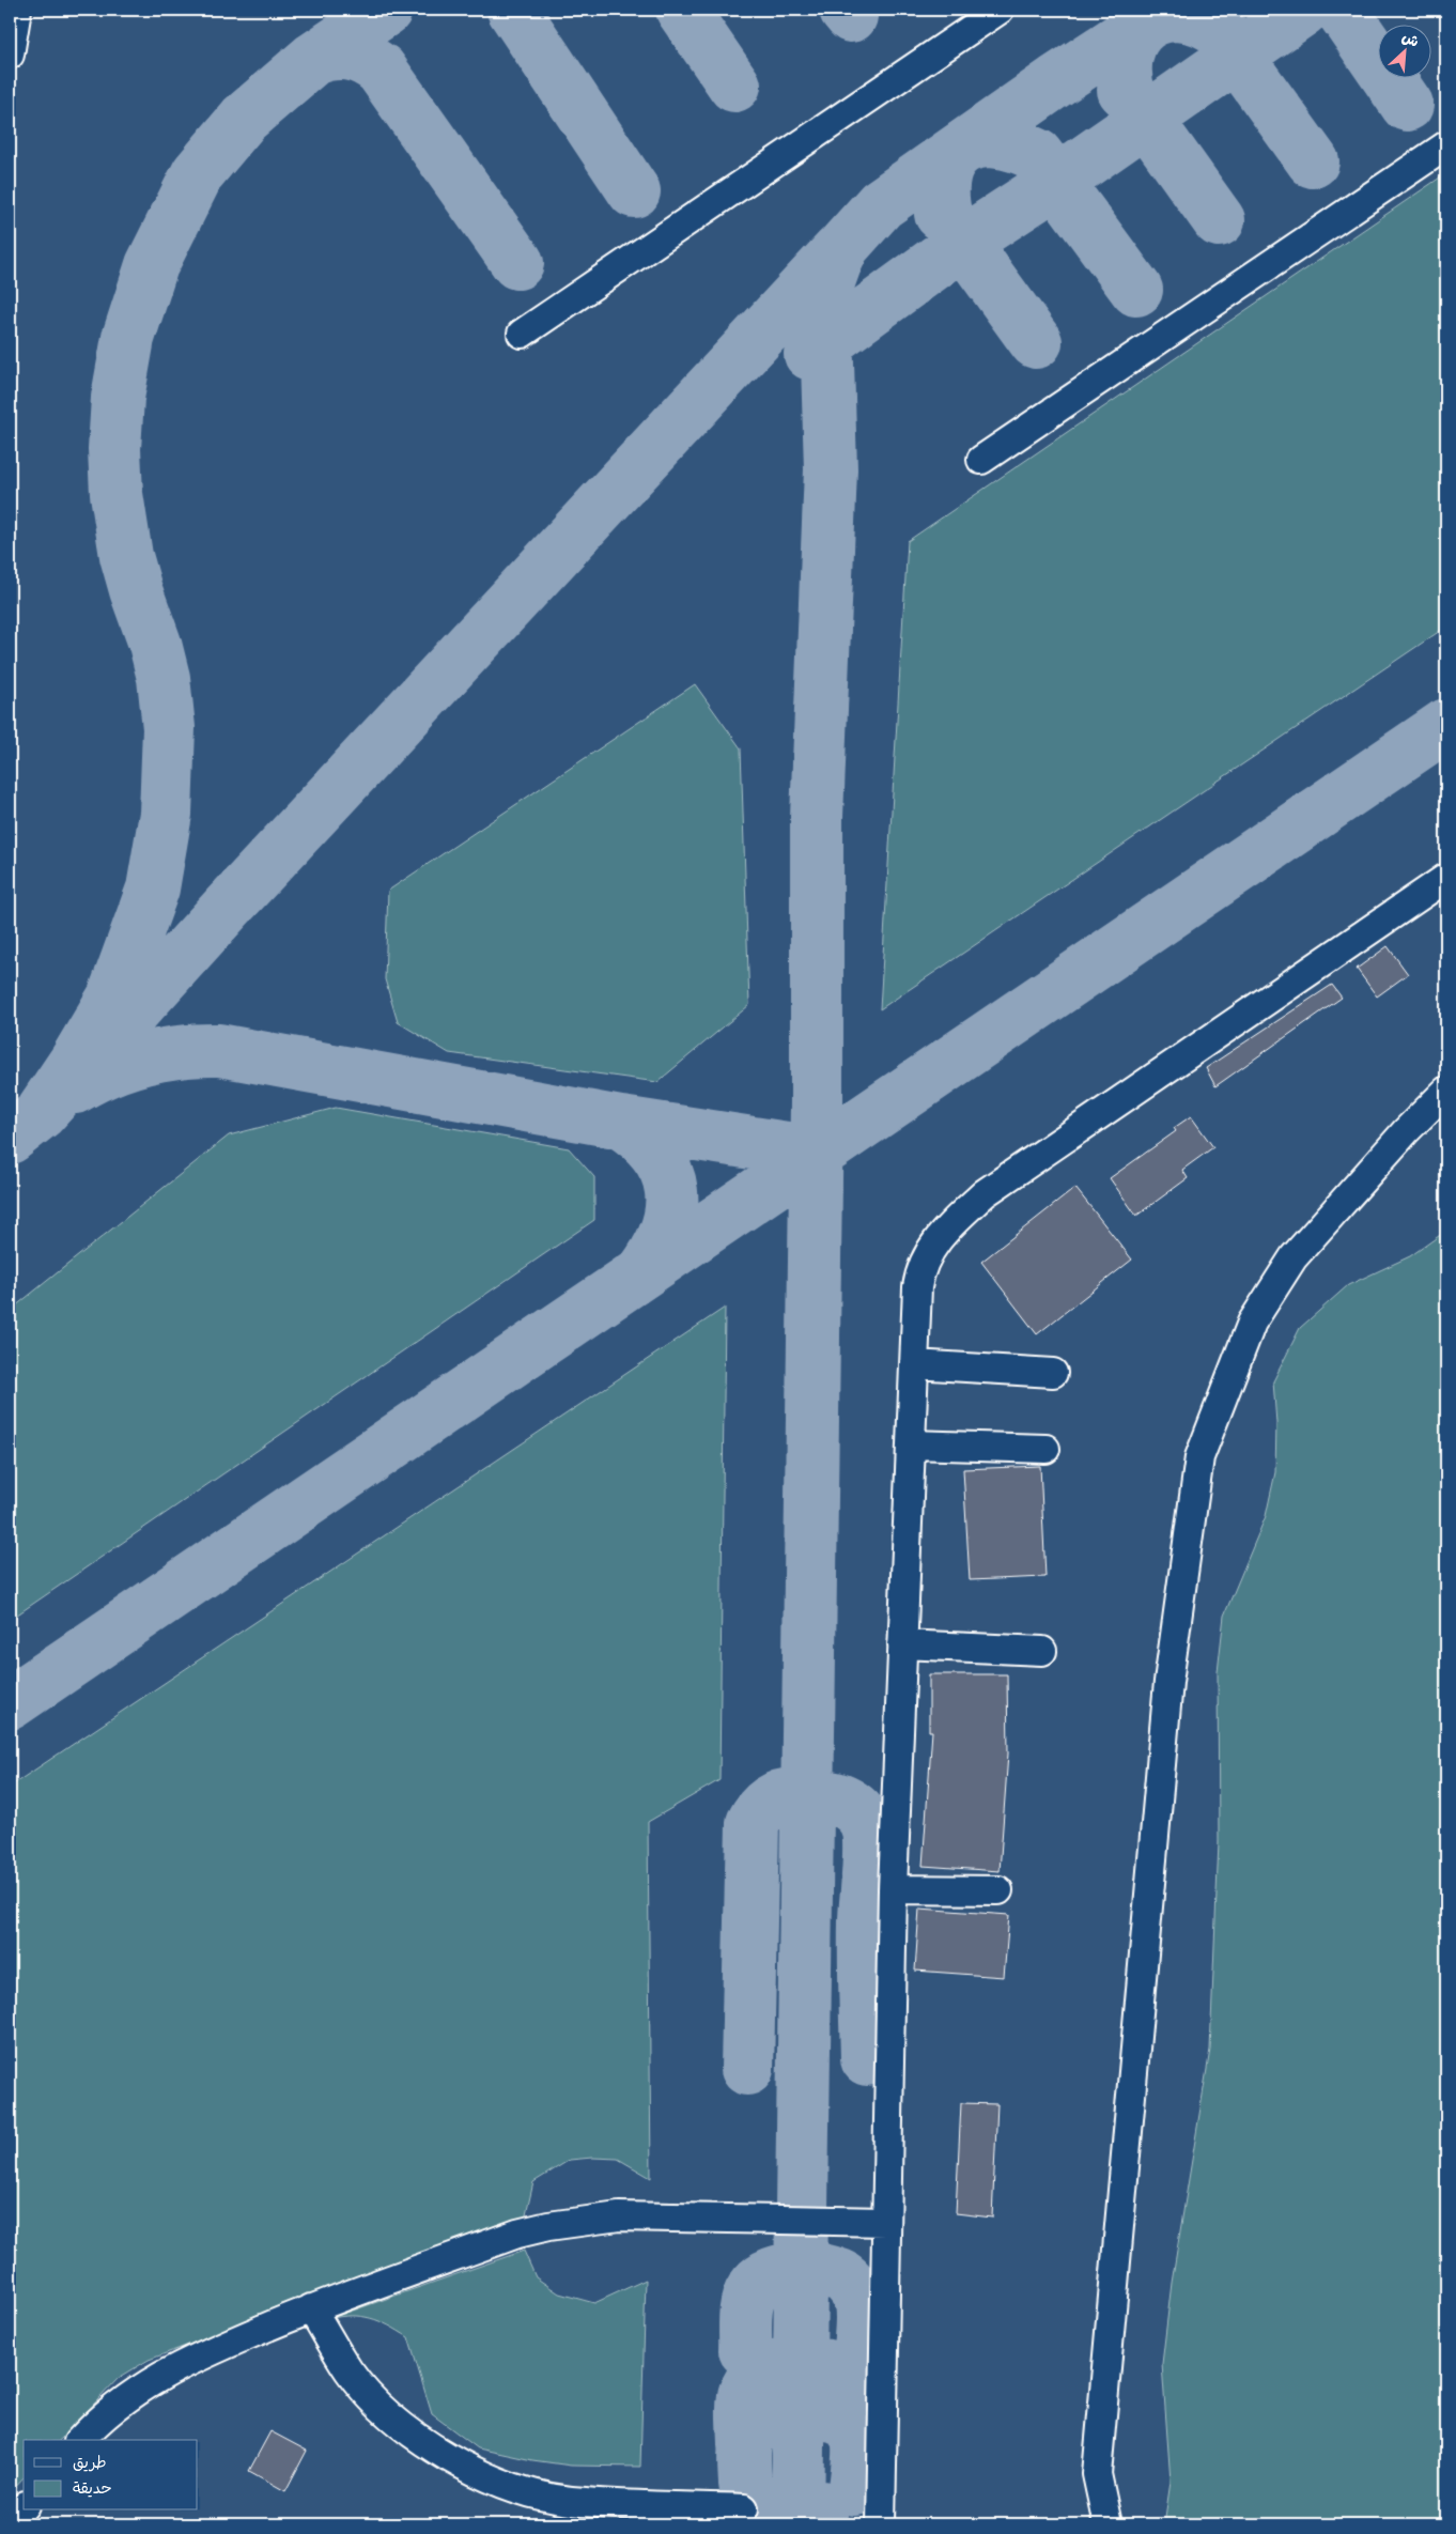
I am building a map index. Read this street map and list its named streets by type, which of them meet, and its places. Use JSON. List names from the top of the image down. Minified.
{"legend":["طريق","حديقة"],"north":"top right"}
